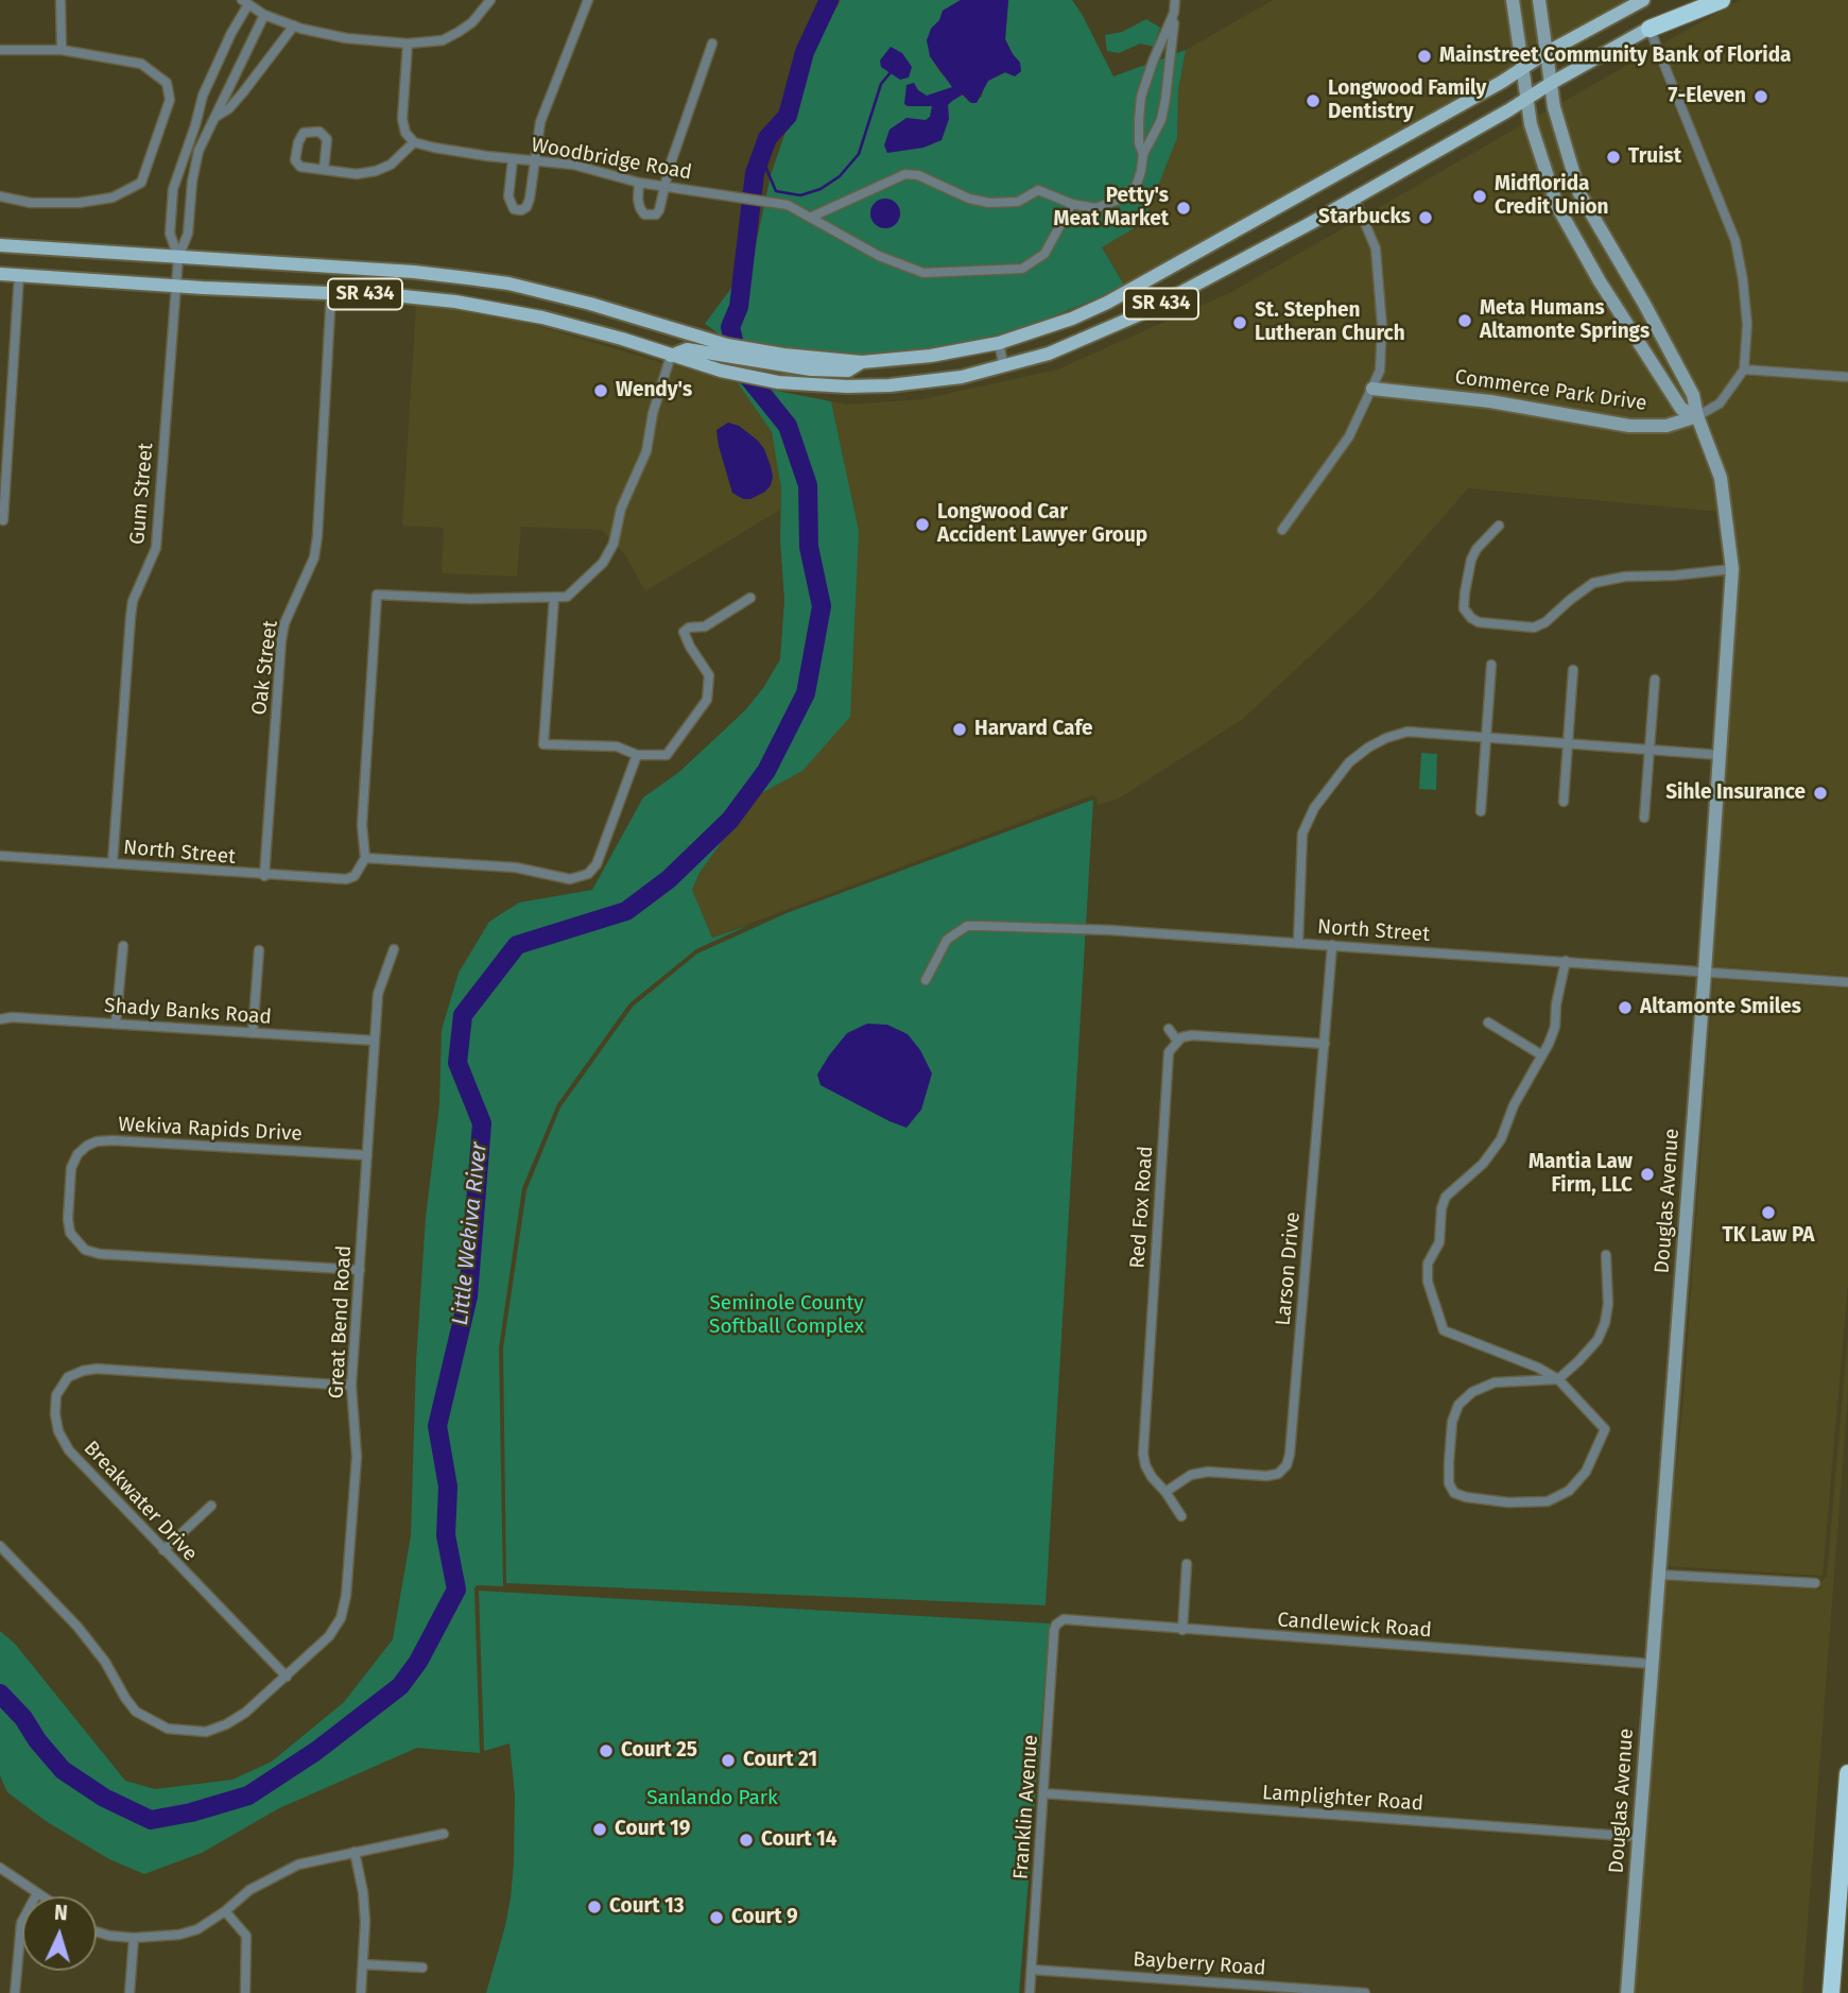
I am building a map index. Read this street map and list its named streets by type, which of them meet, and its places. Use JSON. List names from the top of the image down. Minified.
{"streets":{"main road":["SR 434","Commerce Park Drive","Douglas Avenue"],"street":["Woodbridge Road","Gum Street","Oak Street","North Street","Shady Banks Road","Wekiva Rapids Drive","Red Fox Road","Larson Drive","Great Bend Road","Breakwater Drive","Candlewick Road","Lamplighter Road","Franklin Avenue","Bayberry Road"]},"crossings":[["SR 434","Gum Street"],["SR 434","Oak Street"],["SR 434","Douglas Avenue"],["Commerce Park Drive","Douglas Avenue"],["Gum Street","North Street"],["Oak Street","North Street"],["North Street","Douglas Avenue"],["North Street","Larson Drive"],["Shady Banks Road","Great Bend Road"],["Wekiva Rapids Drive","Great Bend Road"],["Douglas Avenue","Candlewick Road"],["Douglas Avenue","Lamplighter Road"],["Red Fox Road","Larson Drive"],["Great Bend Road","Breakwater Drive"],["Candlewick Road","Franklin Avenue"],["Lamplighter Road","Franklin Avenue"],["Franklin Avenue","Bayberry Road"]],"water":["Little Wekiva River"],"parks":["Seminole County Softball Complex","Sanlando Park"],"places":["Mainstreet Community Bank of Florida","7-Eleven","Longwood Family Dentistry","Truist","Midflorida Credit Union","Petty's Meat Market","Starbucks","Meta Humans Altamonte Springs","St. Stephen Lutheran Church","Wendy's","Longwood Car Accident Lawyer Group","Harvard Cafe","Sihle Insurance","Altamonte Smiles","Mantia Law Firm, LLC","TK Law PA","Court 25","Court 21","Court 19","Court 14","Court 13","Court 9"],"north":"top"}
